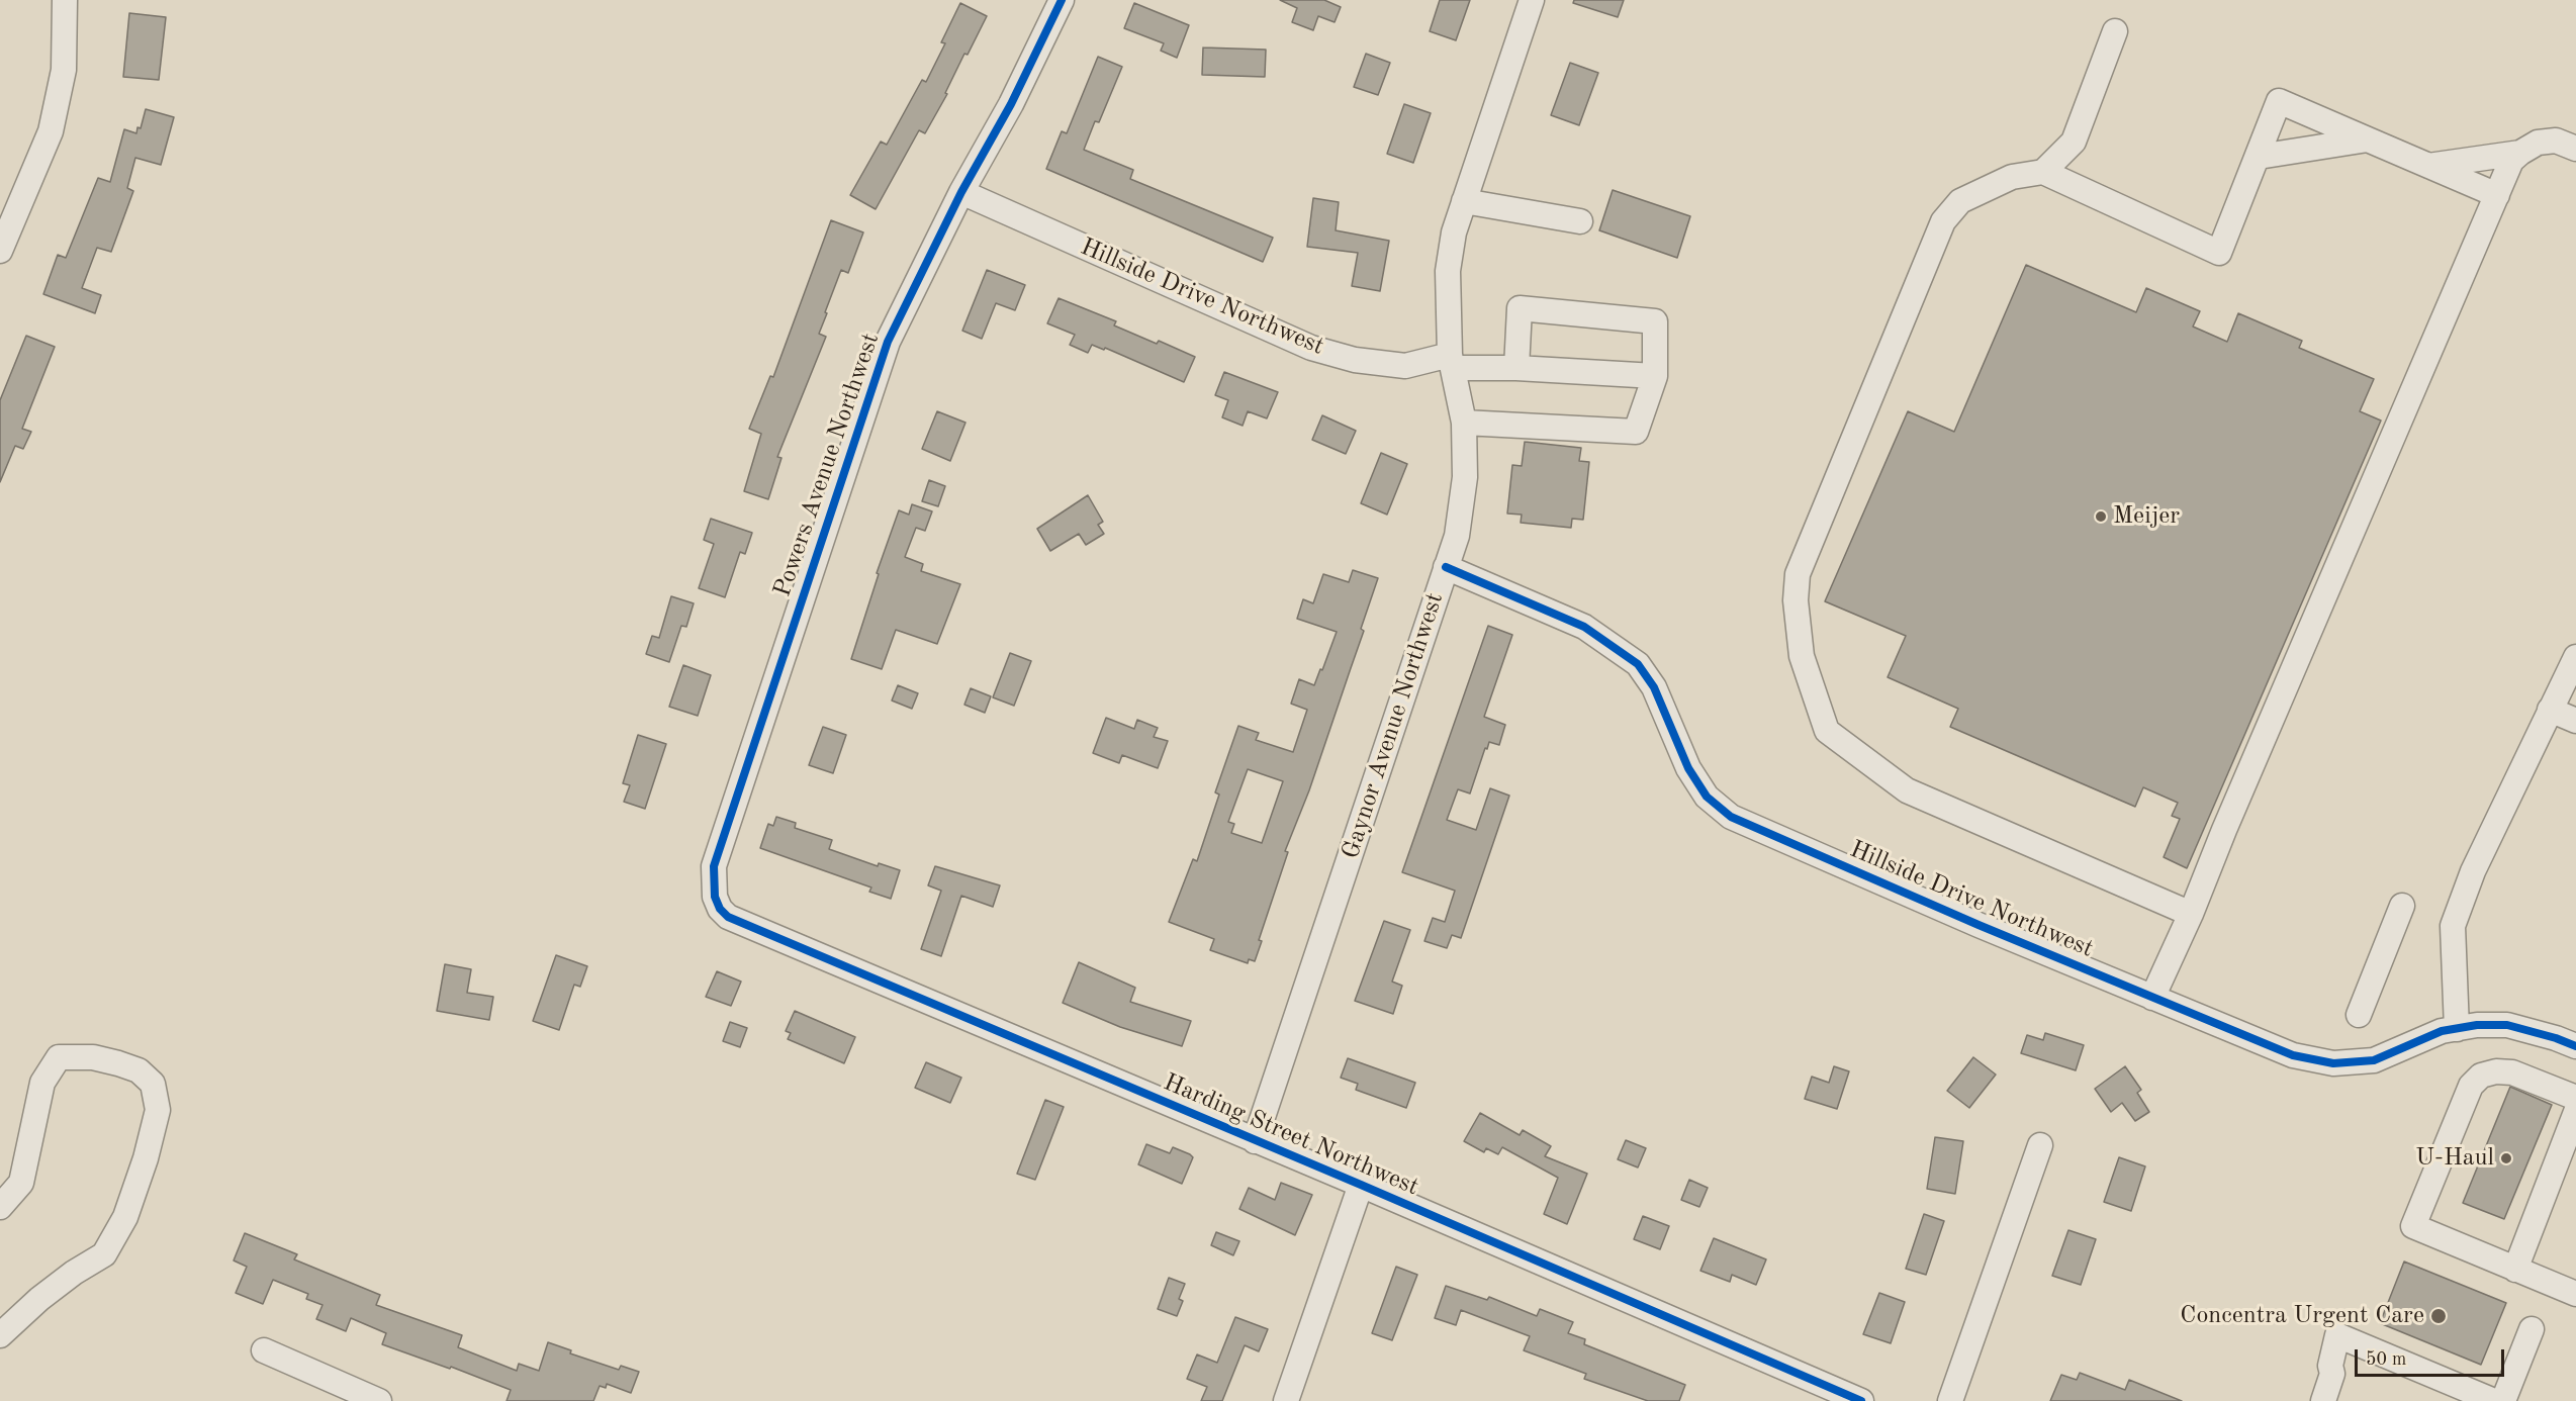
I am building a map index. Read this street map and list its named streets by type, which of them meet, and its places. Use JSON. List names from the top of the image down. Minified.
{"streets":{"street":["Hillside Drive Northwest","Powers Avenue Northwest","Gaynor Avenue Northwest","Harding Street Northwest"]},"crossings":[["Hillside Drive Northwest","Powers Avenue Northwest"],["Hillside Drive Northwest","Gaynor Avenue Northwest"],["Powers Avenue Northwest","Harding Street Northwest"],["Gaynor Avenue Northwest","Harding Street Northwest"]],"places":["Meijer","U-Haul","Concentra Urgent Care"],"scale_bar":"50 m"}
